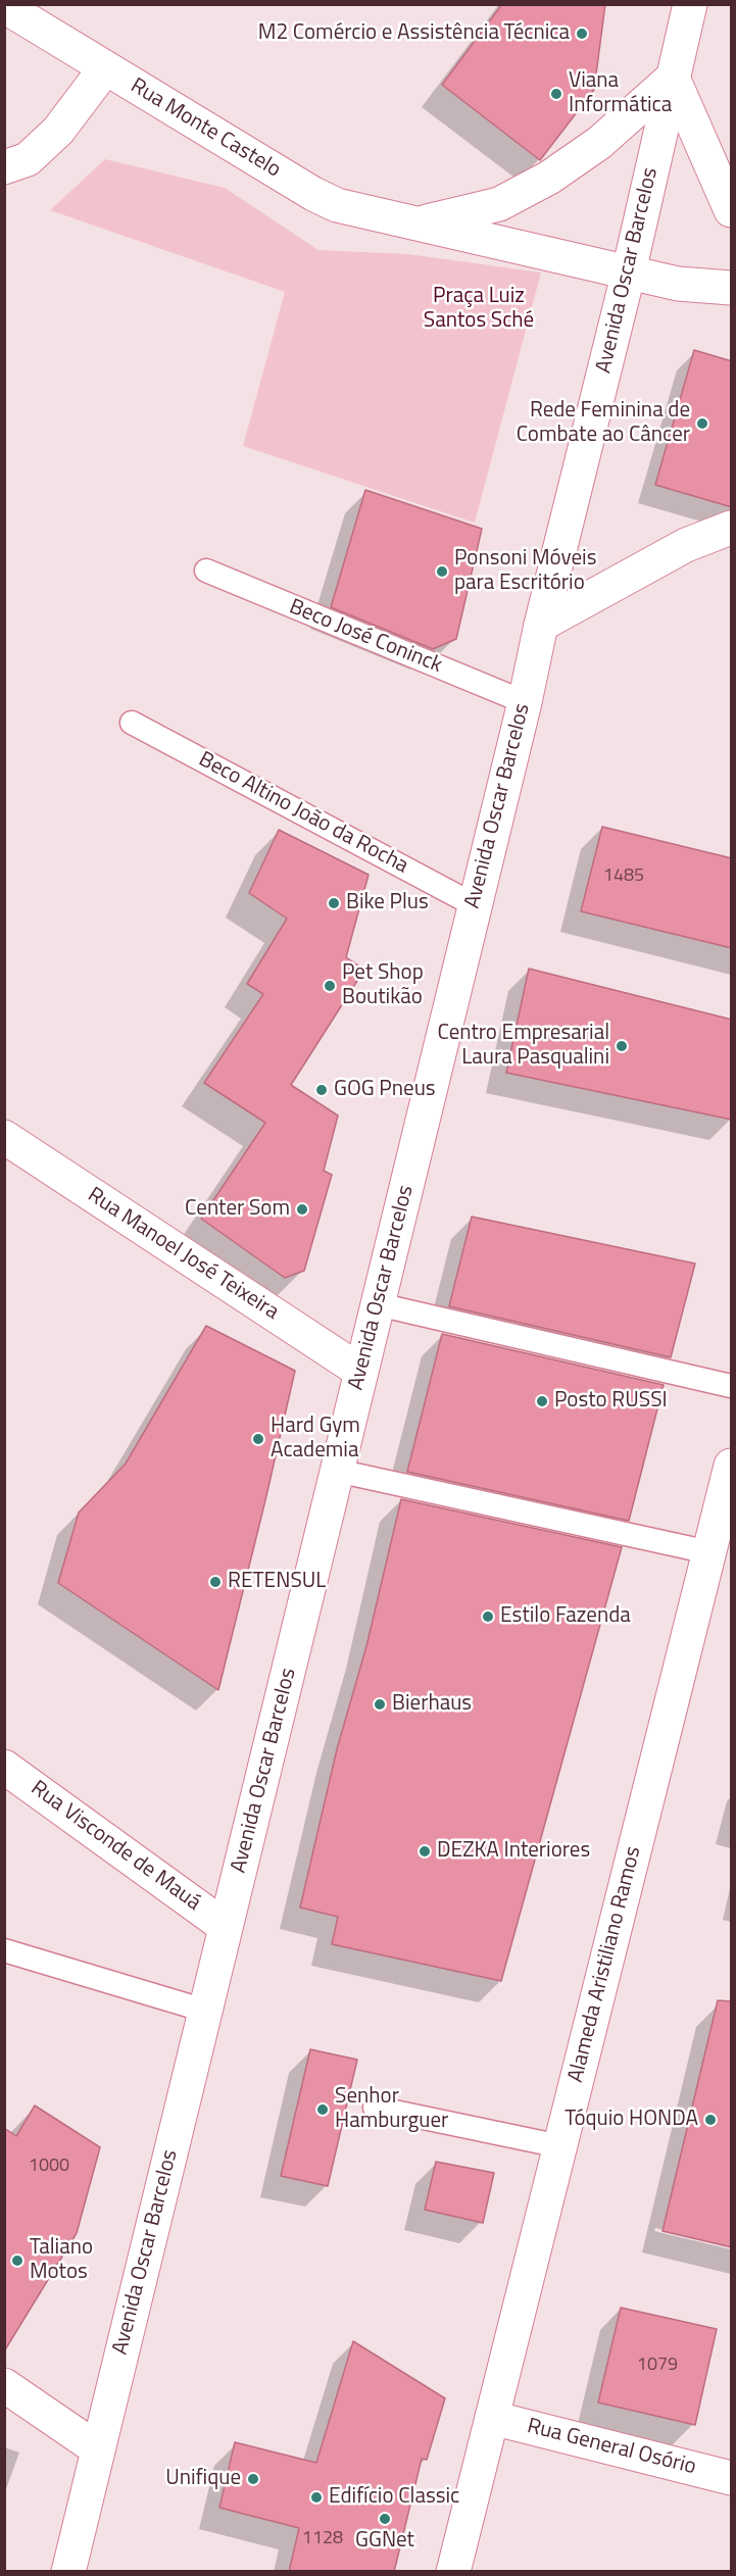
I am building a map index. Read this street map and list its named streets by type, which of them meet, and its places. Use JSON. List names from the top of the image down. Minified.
{"streets":{"main road":["Rua Monte Castelo","Avenida Oscar Barcelos","Rua Manoel José Teixeira","Rua Visconde de Mauá","Alameda Aristiliano Ramos","Rua General Osório"],"lane":["Beco José Coninck","Beco Altino João da Rocha"]},"crossings":[["Rua Monte Castelo","Avenida Oscar Barcelos"],["Avenida Oscar Barcelos","Beco José Coninck"],["Avenida Oscar Barcelos","Beco Altino João da Rocha"],["Avenida Oscar Barcelos","Rua Manoel José Teixeira"],["Avenida Oscar Barcelos","Rua Visconde de Mauá"],["Alameda Aristiliano Ramos","Rua General Osório"]],"parks":["Praça Luiz Santos Sché"],"places":["M2 Comércio e Assistência Técnica","Viana Informática","Rede Feminina de Combate ao Câncer","Ponsoni Móveis para Escritório","Bike Plus","Pet Shop Boutikão","Centro Empresarial Laura Pasqualini","GOG Pneus","Center Som","Posto RUSSI","Hard Gym Academia","RETENSUL","Estilo Fazenda","Bierhaus","DEZKA Interiores","Senhor Hamburguer","Tóquio HONDA","Taliano Motos","Unifique","Edifício Classic","GGNet"],"house_numbers":["1485","1000","1079","1128"]}
